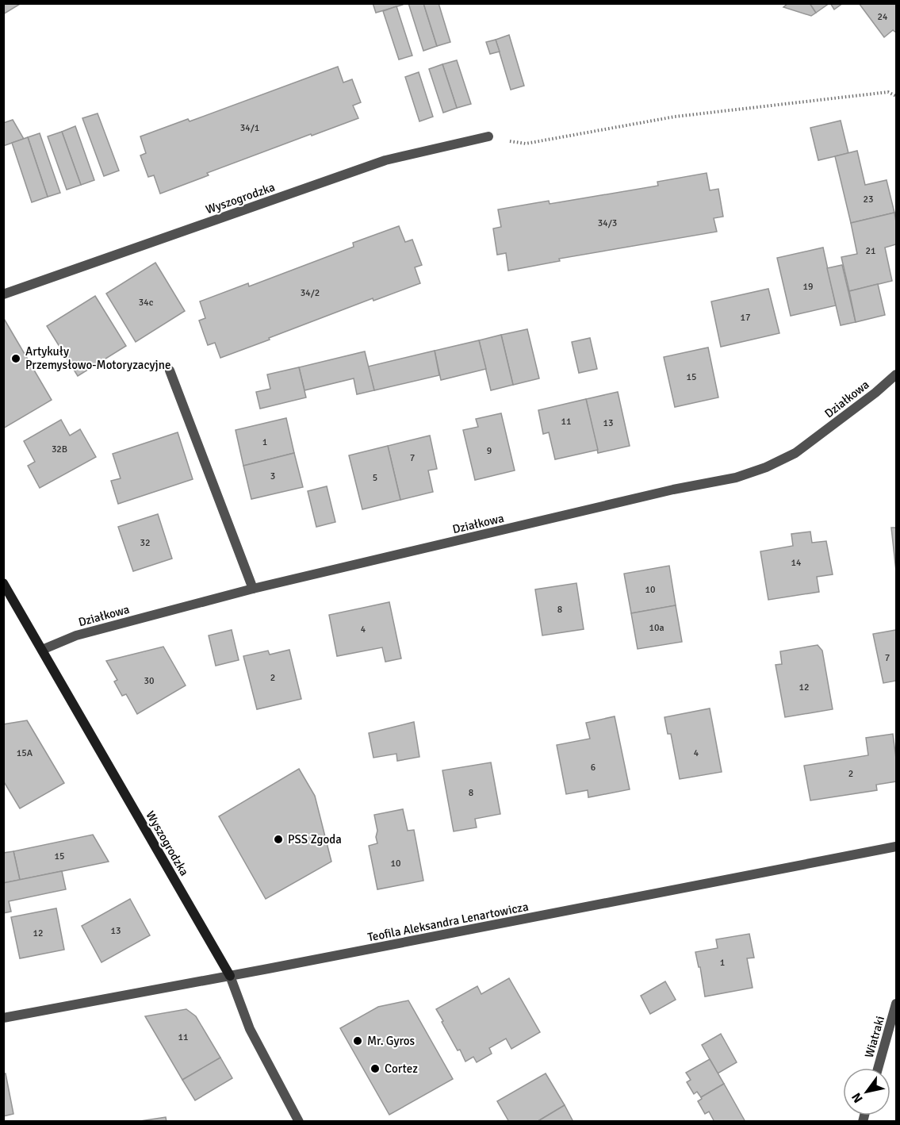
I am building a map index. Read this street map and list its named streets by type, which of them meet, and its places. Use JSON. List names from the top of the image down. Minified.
{"streets":{"street":["Wyszogrodzka","Działkowa","Teofila Aleksandra Lenartowicza","Wiatraki"]},"crossings":[["Wyszogrodzka","Działkowa"],["Wyszogrodzka","Teofila Aleksandra Lenartowicza"]],"places":["Artykuły Przemysłowo-Motoryzacyjne","PSS Zgoda","Mr. Gyros","Cortez"],"house_numbers":["24","34/1","23","34/3","21","19","34/2","34c","17","15","11","13","1","32B","9","7","3","5","32","14","10","8","10a","4","7","2","30","12","15A","4","6","2","8","15","10","13","12","1","11"],"north":"bottom left"}
